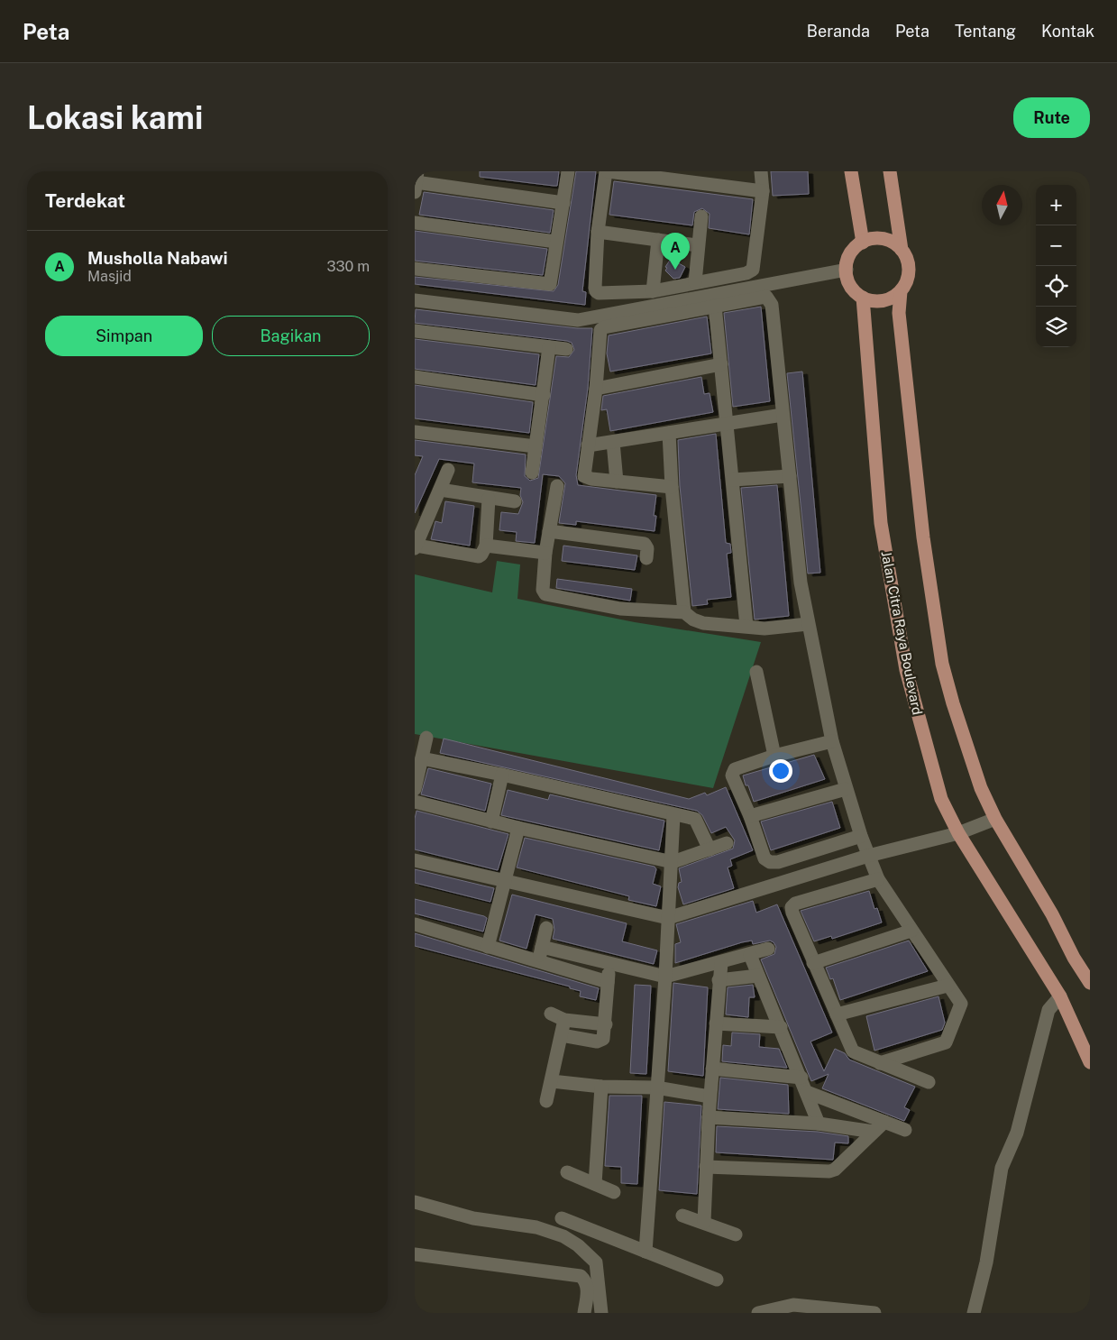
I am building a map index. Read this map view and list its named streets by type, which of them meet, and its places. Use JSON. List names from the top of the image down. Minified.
{"streets":{"main road":["Jalan Citra Raya Boulevard"]},"north":"top","page":{"header":"Peta","nav":["Beranda","Peta","Tentang","Kontak"],"buttons":["Rute",["Simpan","Bagikan"]],"title":"Lokasi kami","heading":"Terdekat","map_buttons":["+","−"],"list":[{"mark":"A","name":"Musholla Nabawi","note":"Masjid","value":"330 m"}],"pins":"A"}}
